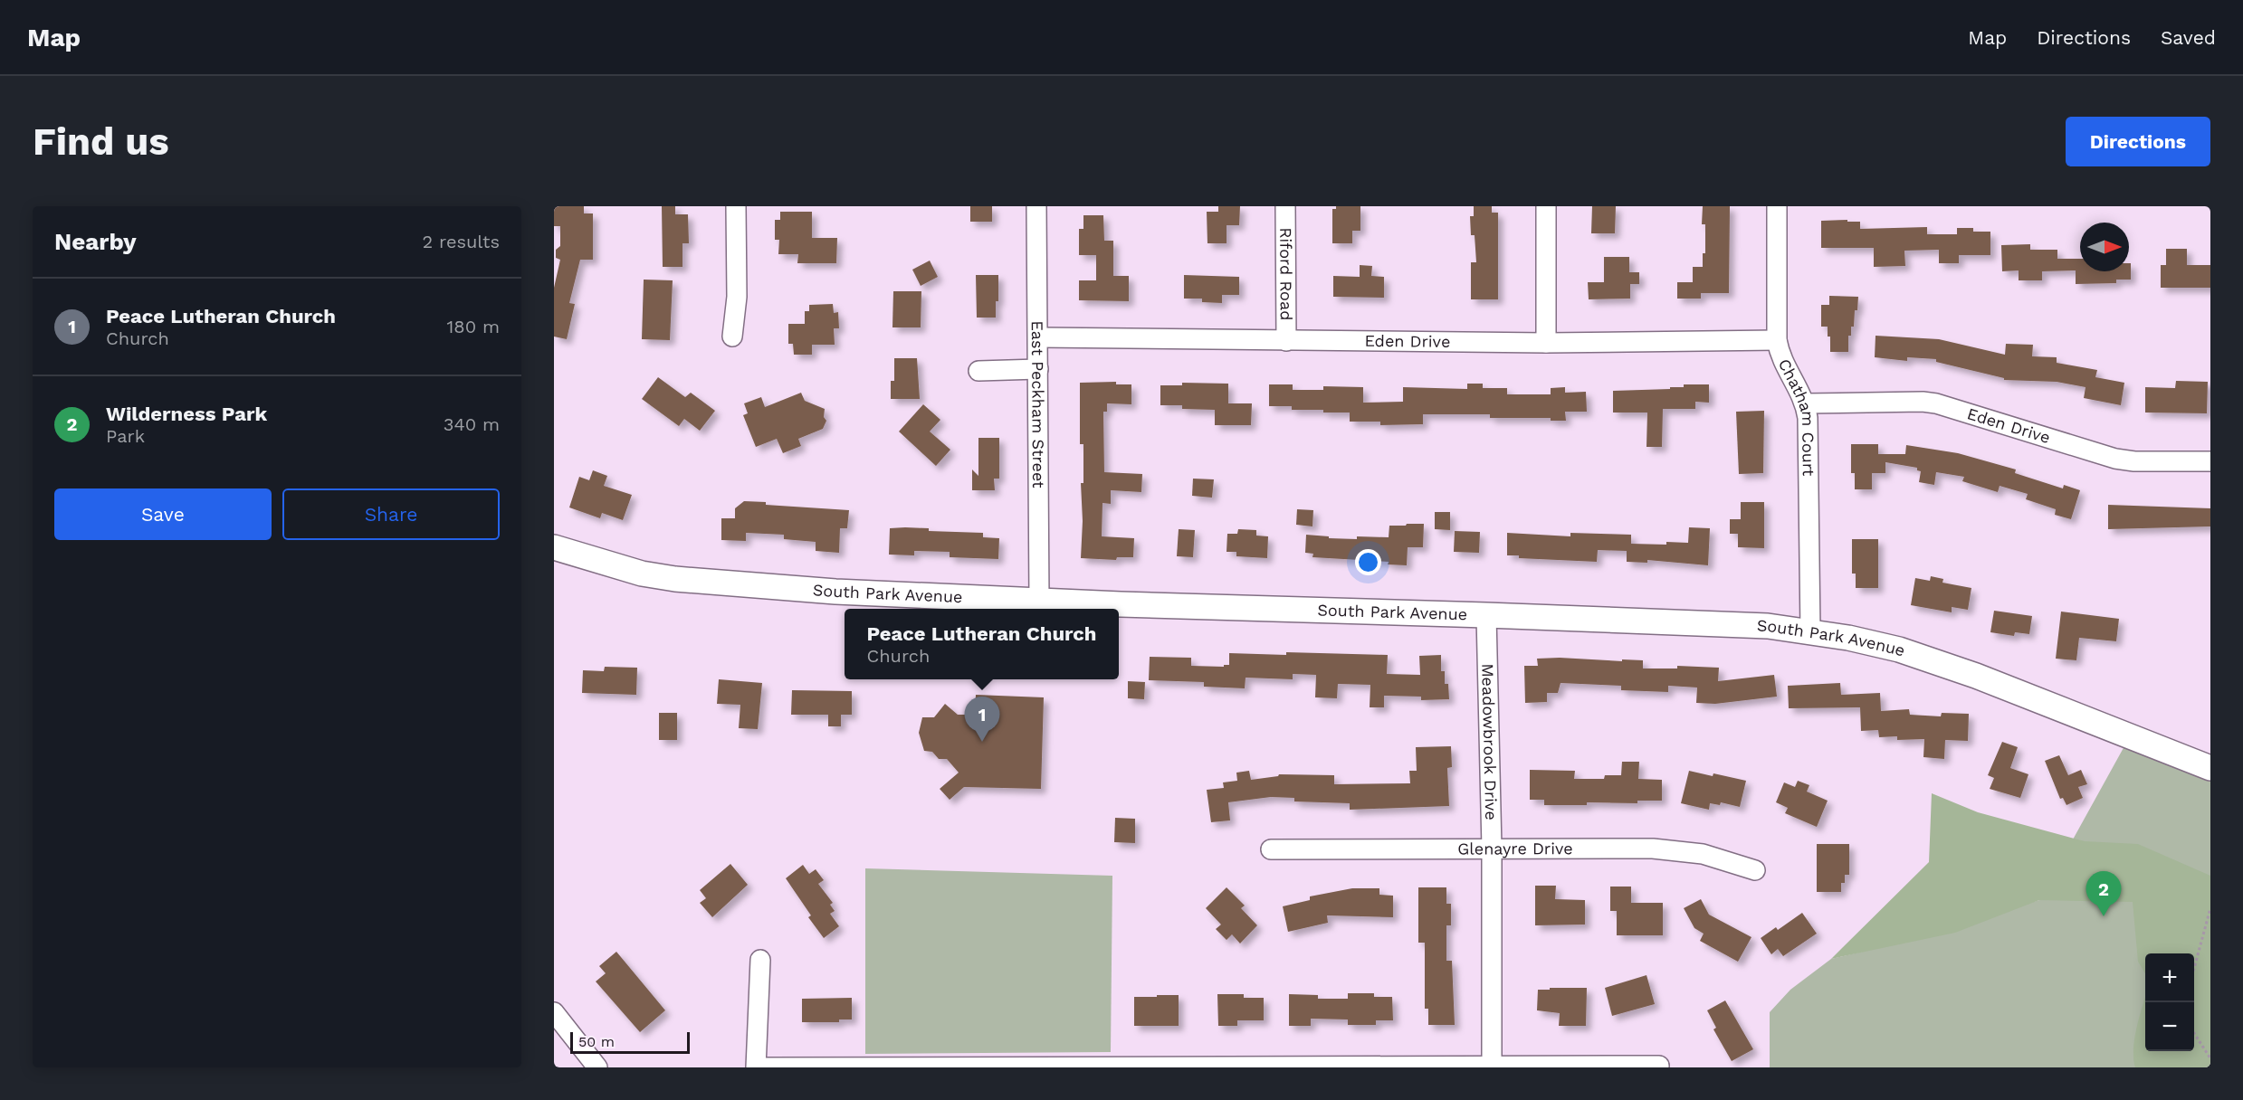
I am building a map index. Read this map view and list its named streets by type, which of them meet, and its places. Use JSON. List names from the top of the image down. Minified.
{"streets":{"main road":["South Park Avenue"],"street":["Riford Road","Eden Drive","East Peckham Street","Chatham Court","Meadowbrook Drive","Glenayre Drive"]},"crossings":[["Riford Road","Eden Drive"],["Eden Drive","East Peckham Street"],["Eden Drive","Chatham Court"],["East Peckham Street","South Park Avenue"],["Chatham Court","South Park Avenue"],["South Park Avenue","Meadowbrook Drive"],["Meadowbrook Drive","Glenayre Drive"]],"scale_bar":"50 m","north":"right","page":{"header":"Map","nav":["Map","Directions","Saved"],"buttons":["Directions",["Save","Share"]],"title":"Find us","heading":["Nearby","2 results"],"list":[{"mark":"1","name":"Peace Lutheran Church","note":"Church","value":"180 m"},{"mark":"2","name":"Wilderness Park","note":"Park","value":"340 m"}],"popup":["Peace Lutheran Church","Church"],"pins":["1","2"],"map_buttons":["+","−"],"scale":"50 m"}}
